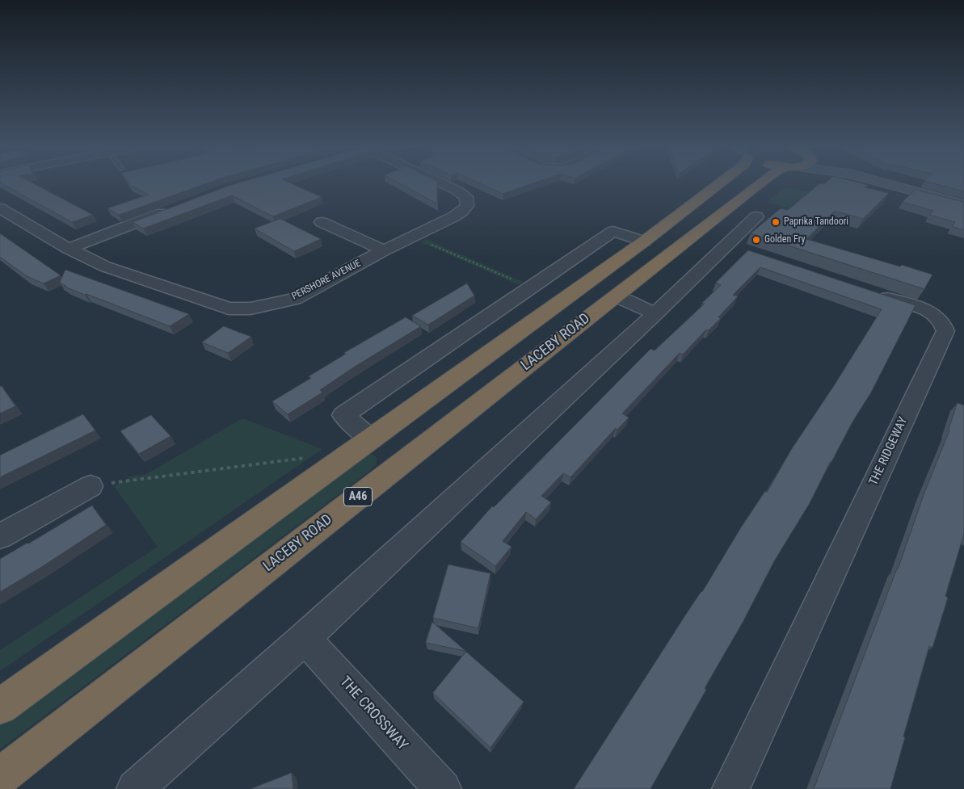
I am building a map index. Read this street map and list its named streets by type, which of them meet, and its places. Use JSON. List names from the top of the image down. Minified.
{"streets":{"highway":["LACEBY ROAD","A46"],"street":["PERSHORE AVENUE","THE RIDGEWAY","THE CROSSWAY"]},"places":["Paprika Tandoori","Golden Fry"]}
